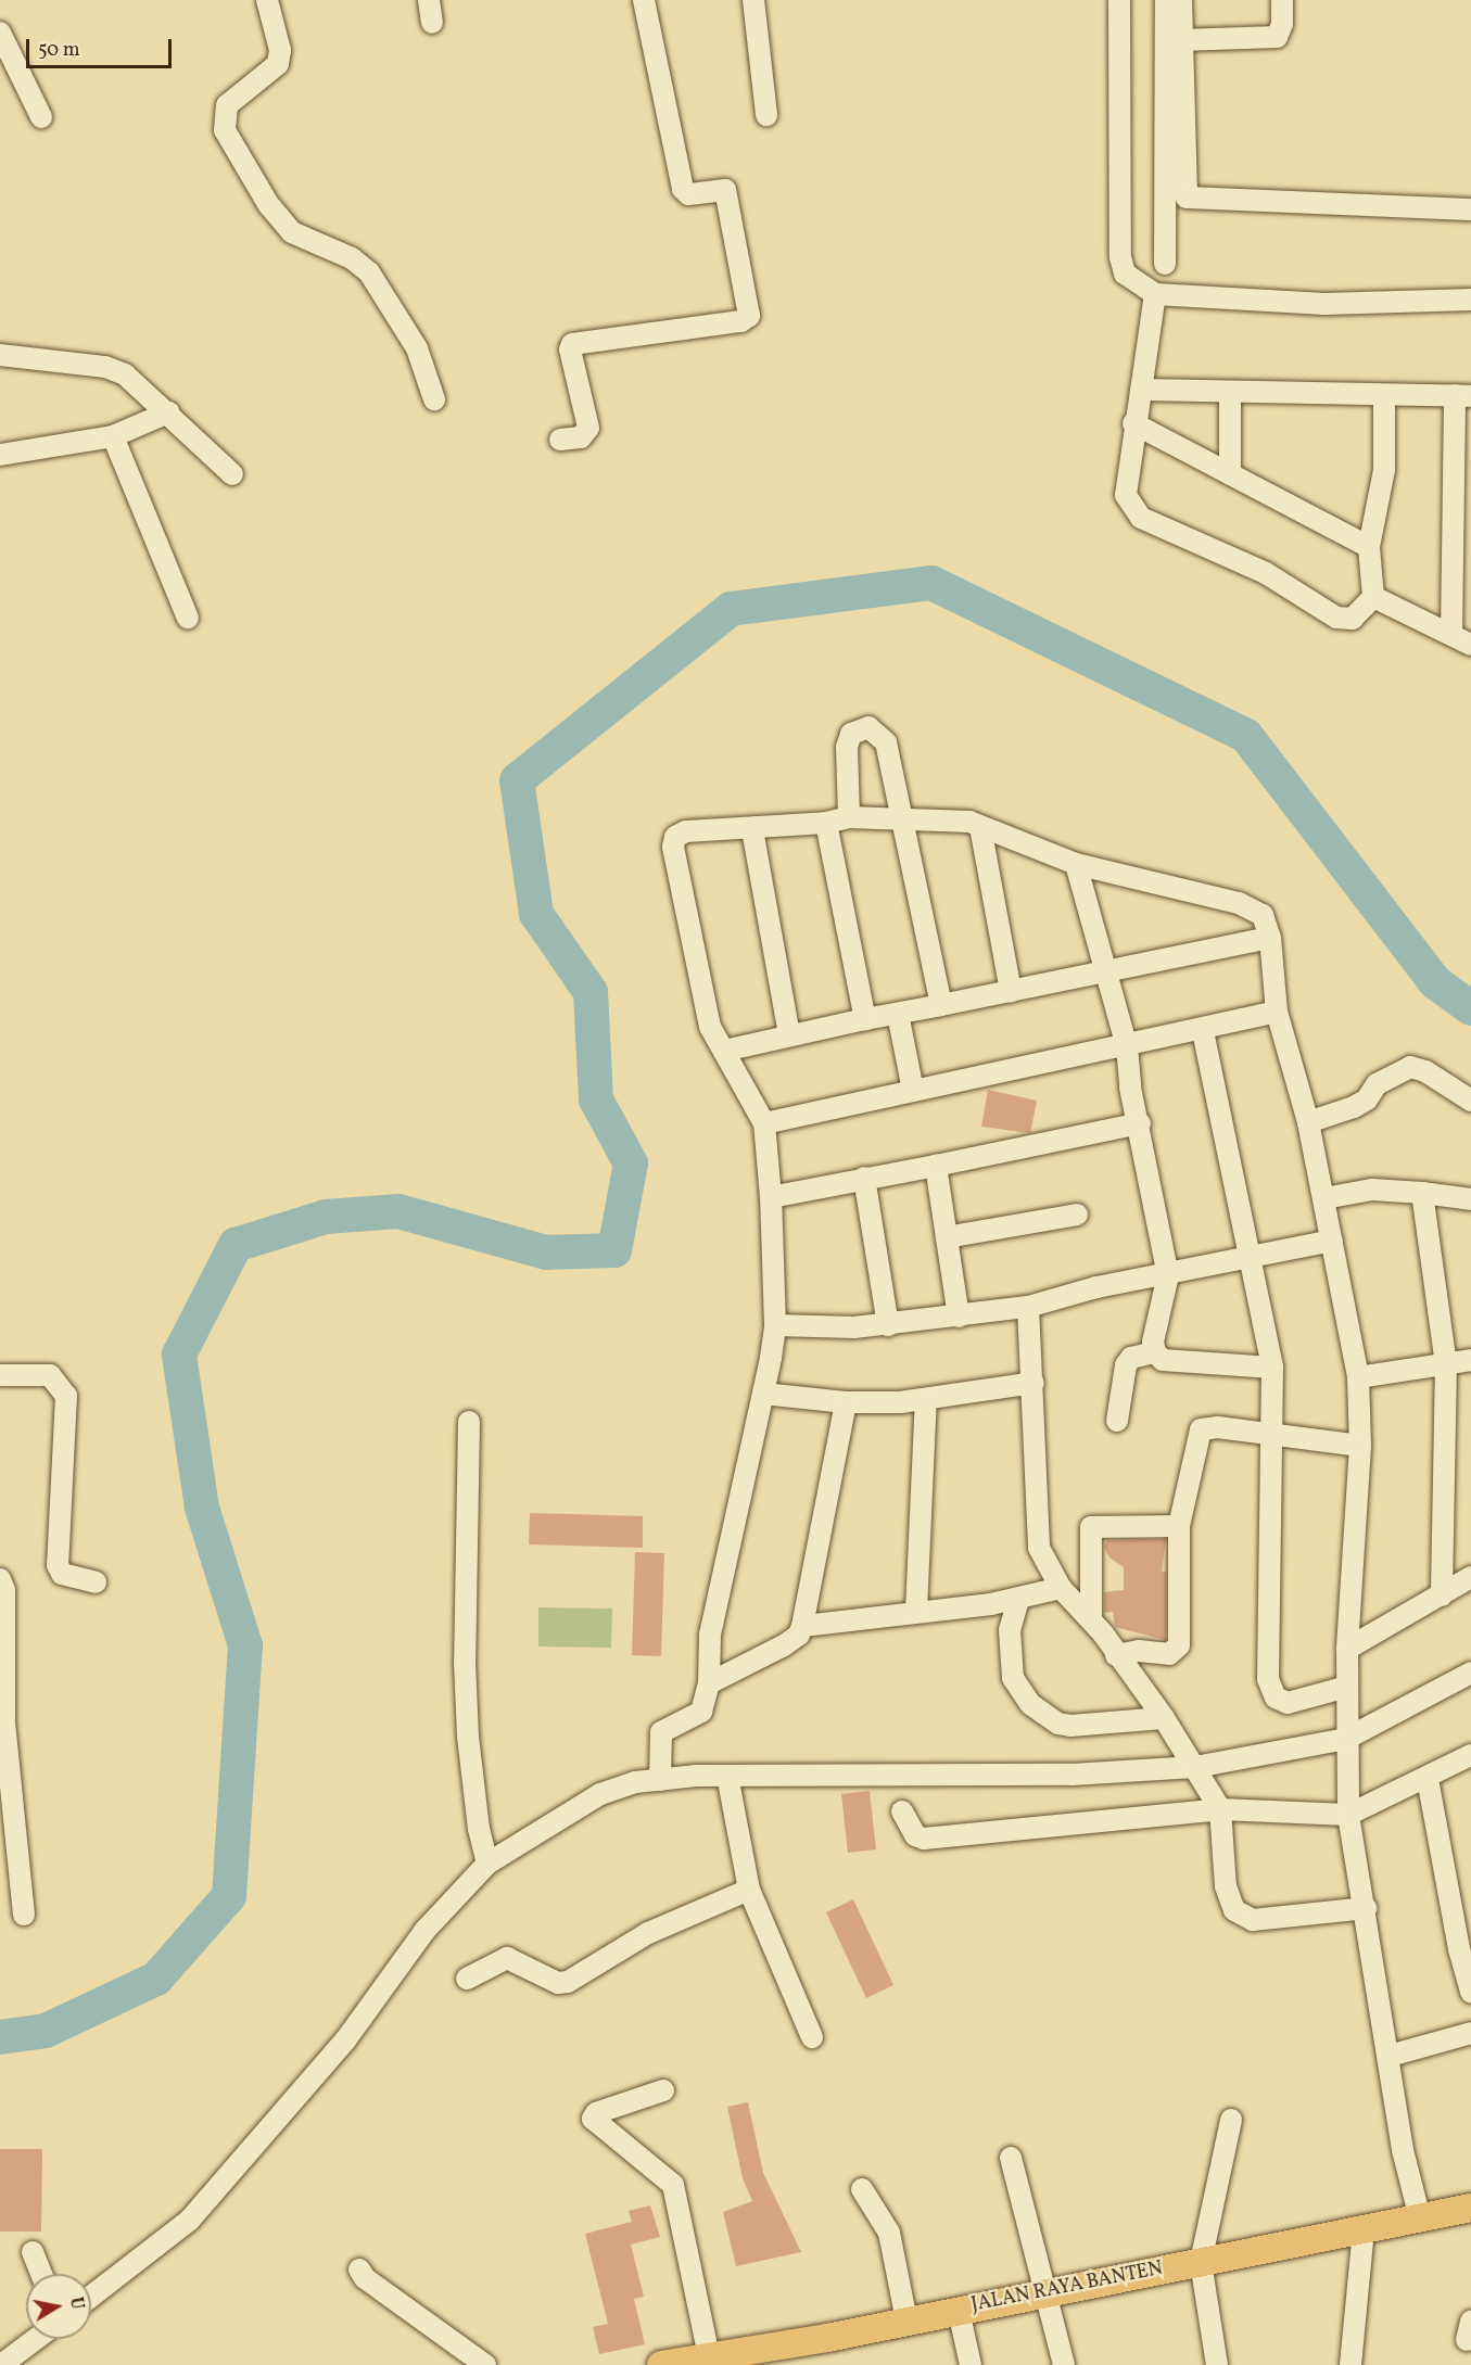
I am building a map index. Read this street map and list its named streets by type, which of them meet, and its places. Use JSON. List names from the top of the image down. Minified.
{"streets":{"main road":["JALAN RAYA BANTEN"]},"scale_bar":"50 m","north":"right"}
